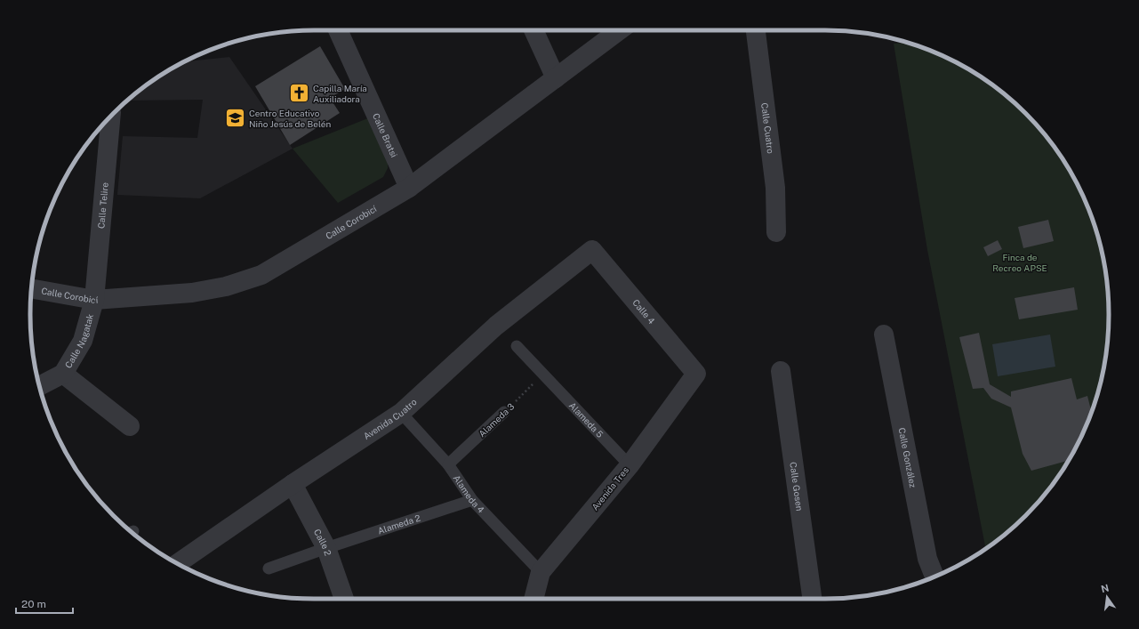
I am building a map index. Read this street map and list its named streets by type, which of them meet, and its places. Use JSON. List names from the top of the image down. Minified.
{"streets":{"street":["Calle Cuatro","Calle Bratsi","Calle Telire","Calle Corobicí","Calle 4","Calle Nagatak","Avenida Cuatro","Calle González","Calle Gosen","Avenida Tres","Calle 2"],"lane":["Alameda 3","Alameda 5","Alameda 4","Alameda 2"]},"crossings":[["Calle Bratsi","Calle Corobicí"],["Calle Telire","Calle Corobicí"],["Calle Telire","Calle Nagatak"],["Calle Corobicí","Calle Nagatak"],["Calle 4","Avenida Cuatro"],["Calle 4","Avenida Tres"],["Avenida Cuatro","Alameda 4"],["Avenida Cuatro","Calle 2"],["Alameda 3","Alameda 5"],["Alameda 3","Alameda 4"],["Alameda 5","Avenida Tres"],["Avenida Tres","Alameda 4"],["Alameda 4","Alameda 2"],["Alameda 2","Calle 2"]],"parks":["Finca de Recreo APSE"],"places":{"church":["Capilla María Auxiliadora"],"school or university":["Centro Educativo Niño Jesús de Belén"]},"scale_bar":"20 m","north":"top"}
